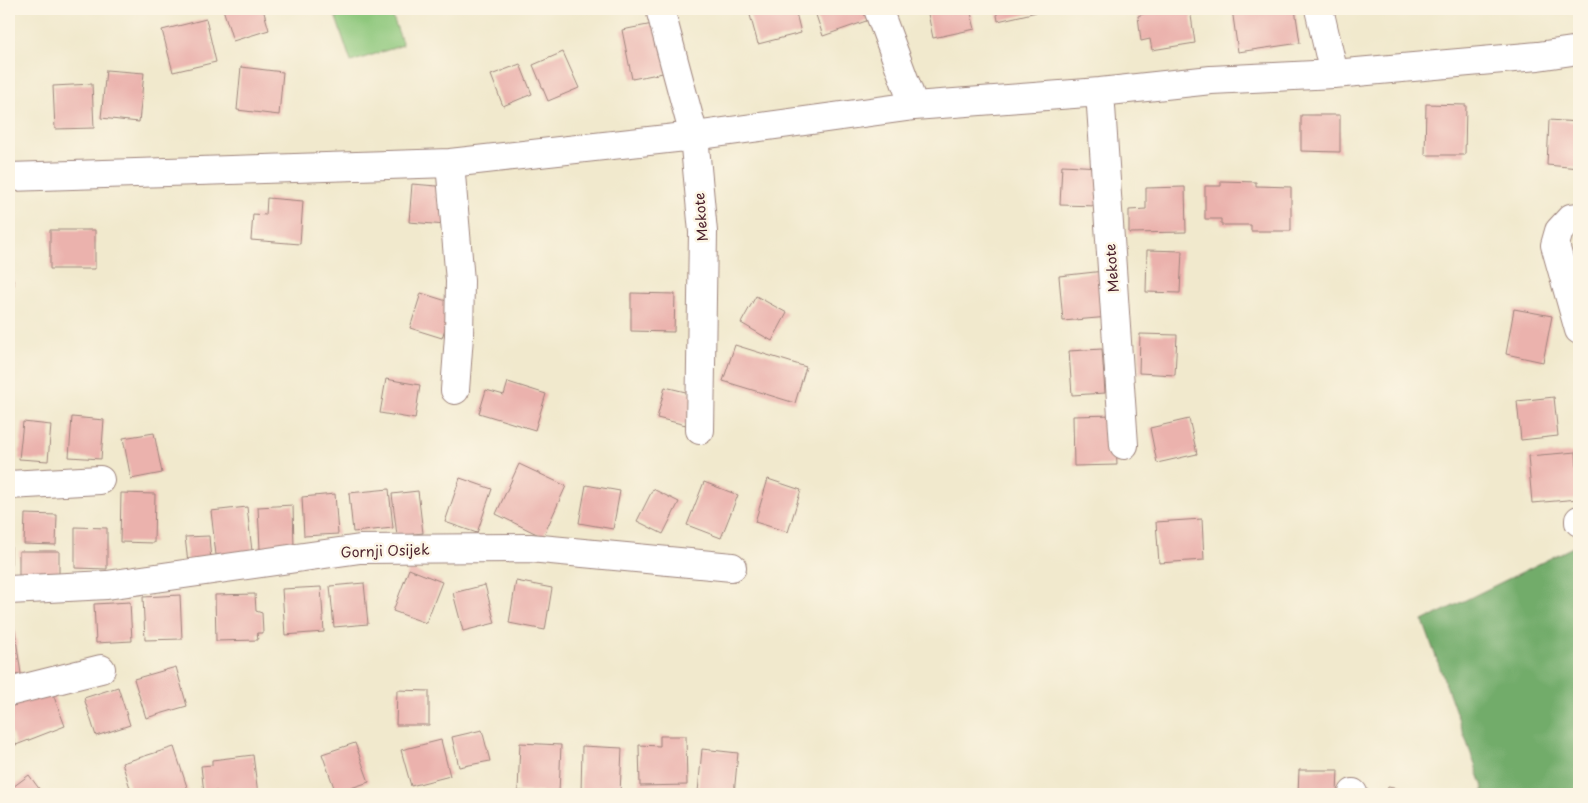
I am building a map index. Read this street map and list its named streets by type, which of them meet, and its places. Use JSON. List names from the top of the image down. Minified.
{"streets":{"street":["Mekote","Gornji Osijek"]}}
